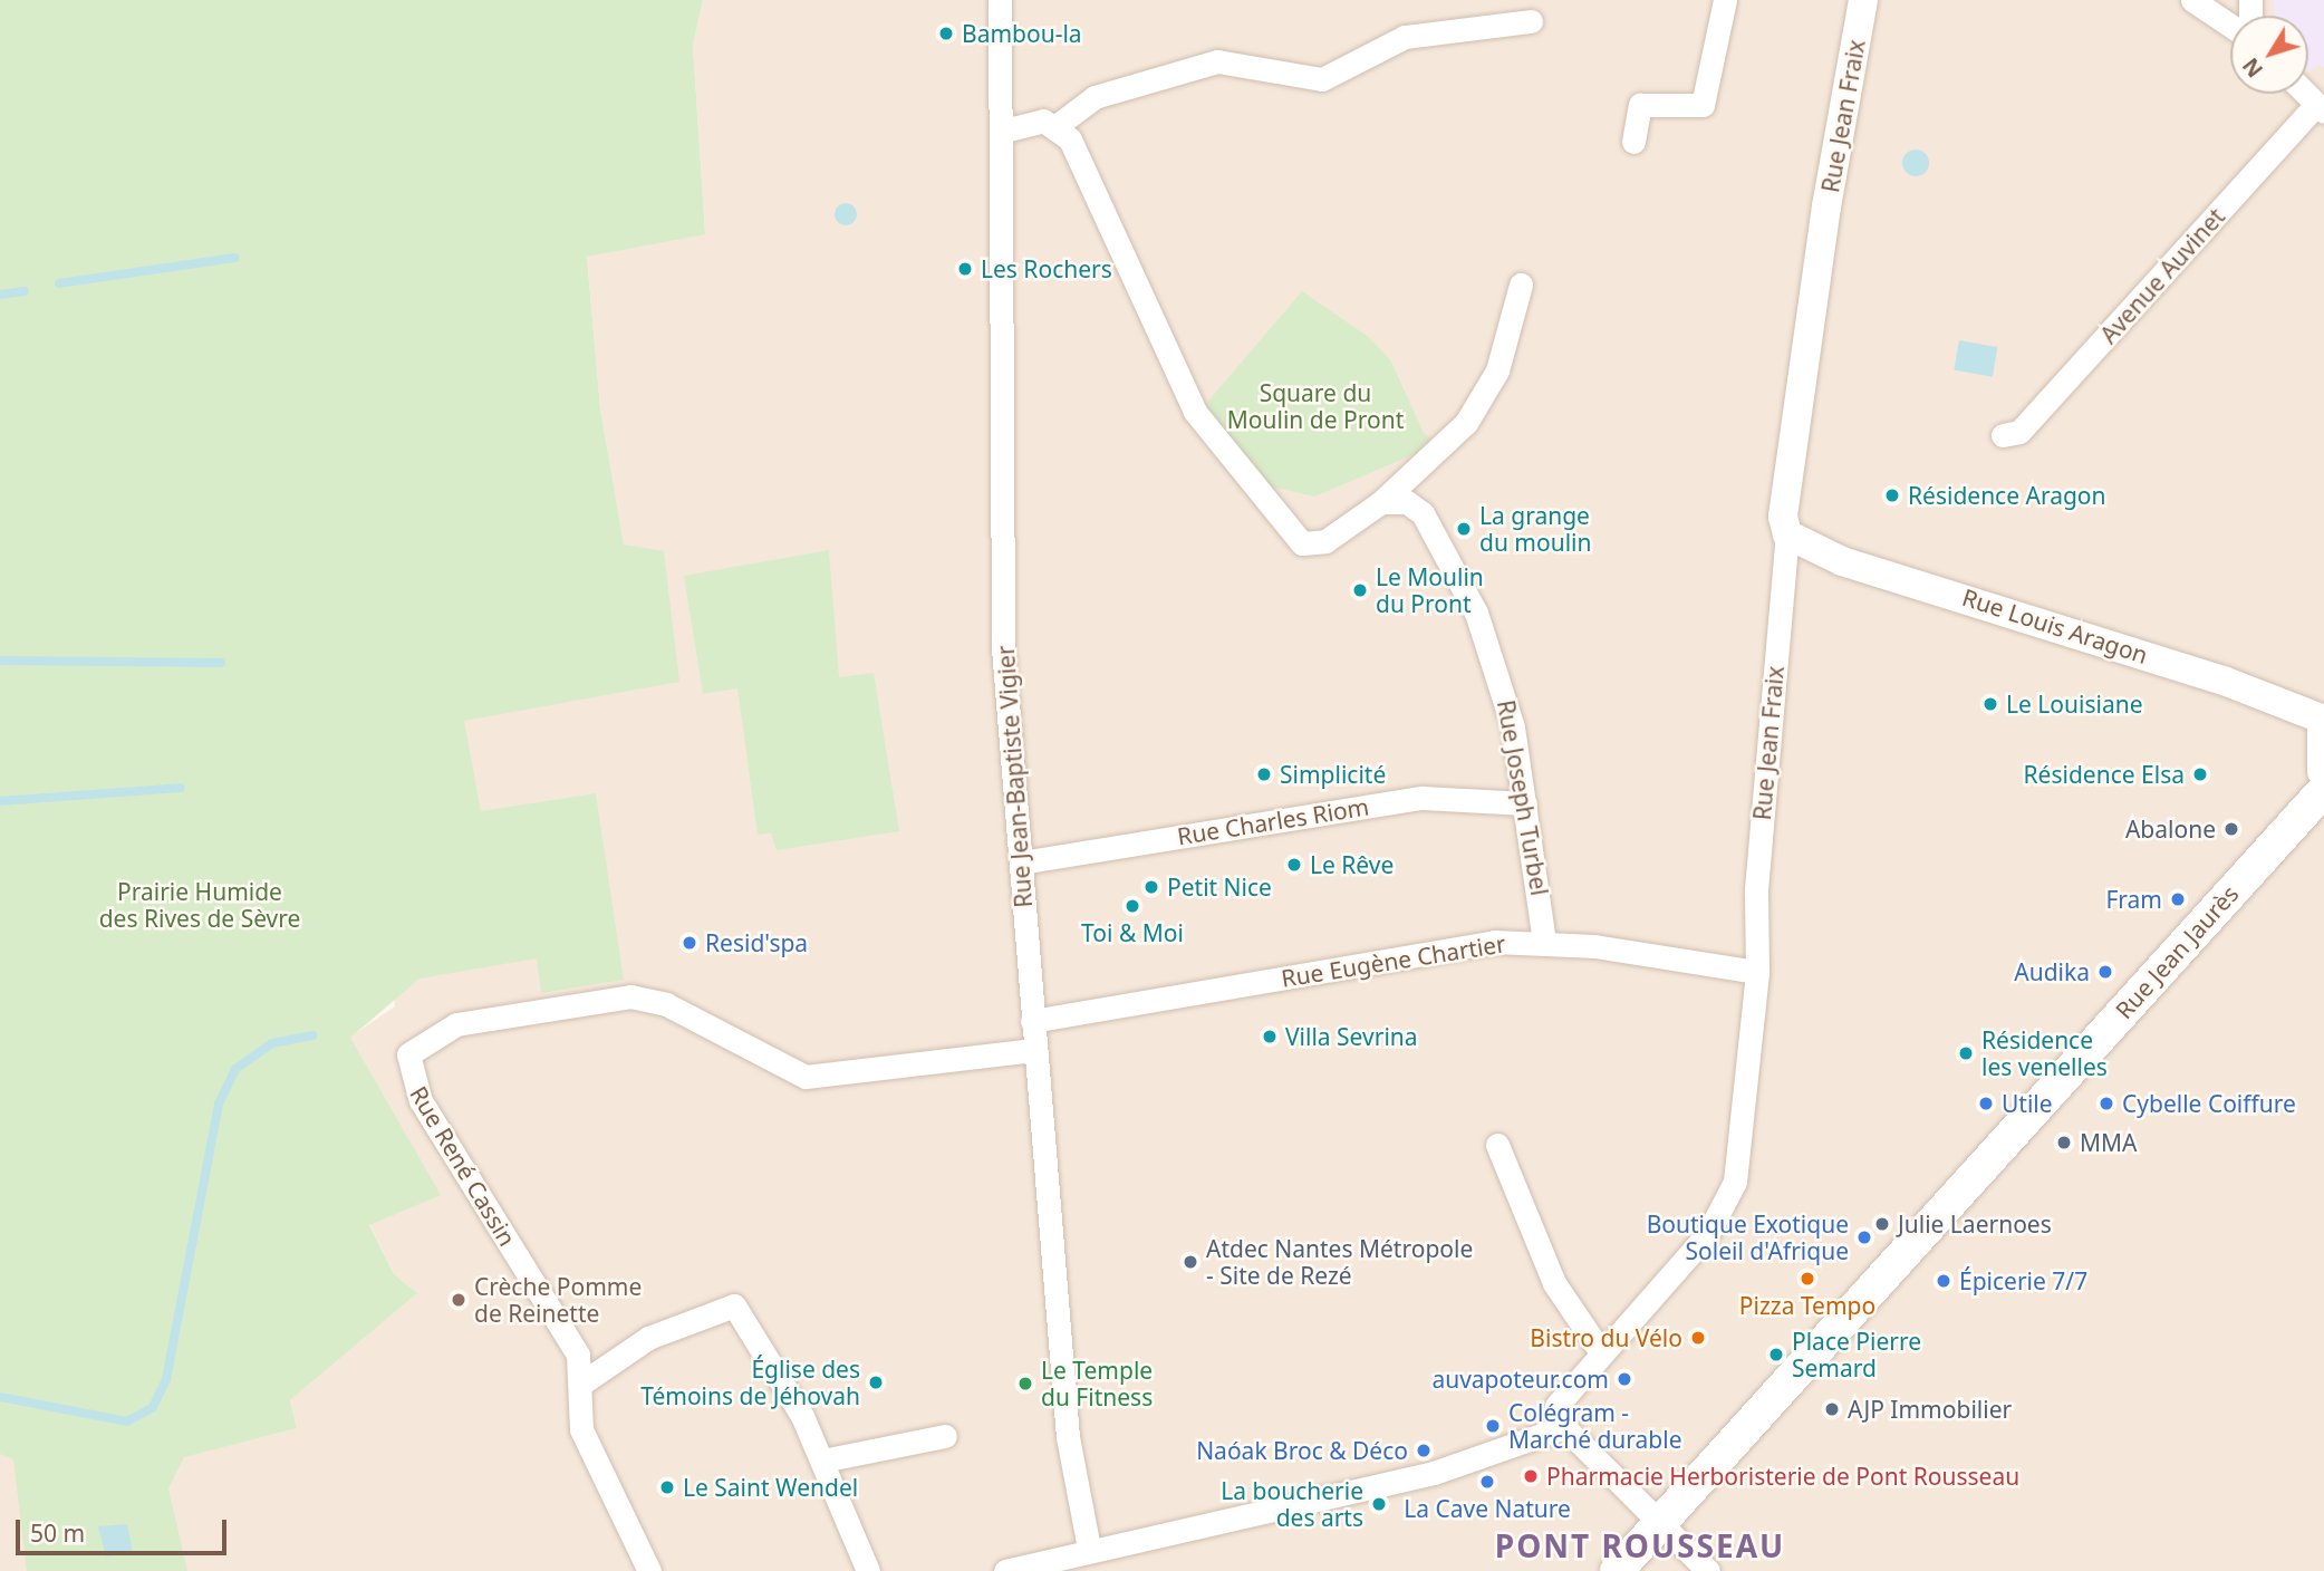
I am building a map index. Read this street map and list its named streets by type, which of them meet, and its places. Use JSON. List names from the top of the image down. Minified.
{"streets":{"main road":["Rue Jean Jaurès"],"street":["Rue Jean Fraix","Avenue Auvinet","Rue Louis Aragon","Rue Jean-Baptiste Vigier","Rue Joseph Turbel","Rue Charles Riom","Rue Eugène Chartier","Rue René Cassin"]},"crossings":[["Rue Jean Fraix","Rue Louis Aragon"],["Rue Jean Fraix","Rue Eugène Chartier"],["Rue Jean-Baptiste Vigier","Rue Charles Riom"],["Rue Jean-Baptiste Vigier","Rue Eugène Chartier"],["Rue Jean-Baptiste Vigier","Rue René Cassin"],["Rue Joseph Turbel","Rue Charles Riom"],["Rue Joseph Turbel","Rue Eugène Chartier"]],"districts":["PONT ROUSSEAU"],"parks":["Square du Moulin de Pront","Prairie Humide des Rives de Sèvre"],"places":["Bambou-la","Les Rochers","Résidence Aragon","La grange du moulin","Le Moulin du Pront","Le Louisiane","Simplicité","Résidence Elsa","Abalone","Le Rêve","Petit Nice","Fram","Toi & Moi","Resid'spa","Audika","Villa Sevrina","Résidence les venelles","Utile","Cybelle Coiffure","MMA","Julie Laernoes","Boutique Exotique Soleil d'Afrique","Atdec Nantes Métropole - Site de Rezé","Pizza Tempo","Épicerie 7/7","Crèche Pomme de Reinette","Bistro du Vélo","Place Pierre Semard","auvapoteur.com","Église des Témoins de Jéhovah","Le Temple du Fitness","AJP Immobilier","Colégram - Marché durable","Naóak Broc & Déco","Pharmacie Herboristerie de Pont Rousseau","La Cave Nature","Le Saint Wendel","La boucherie des arts"],"scale_bar":"50 m","north":"bottom left"}
